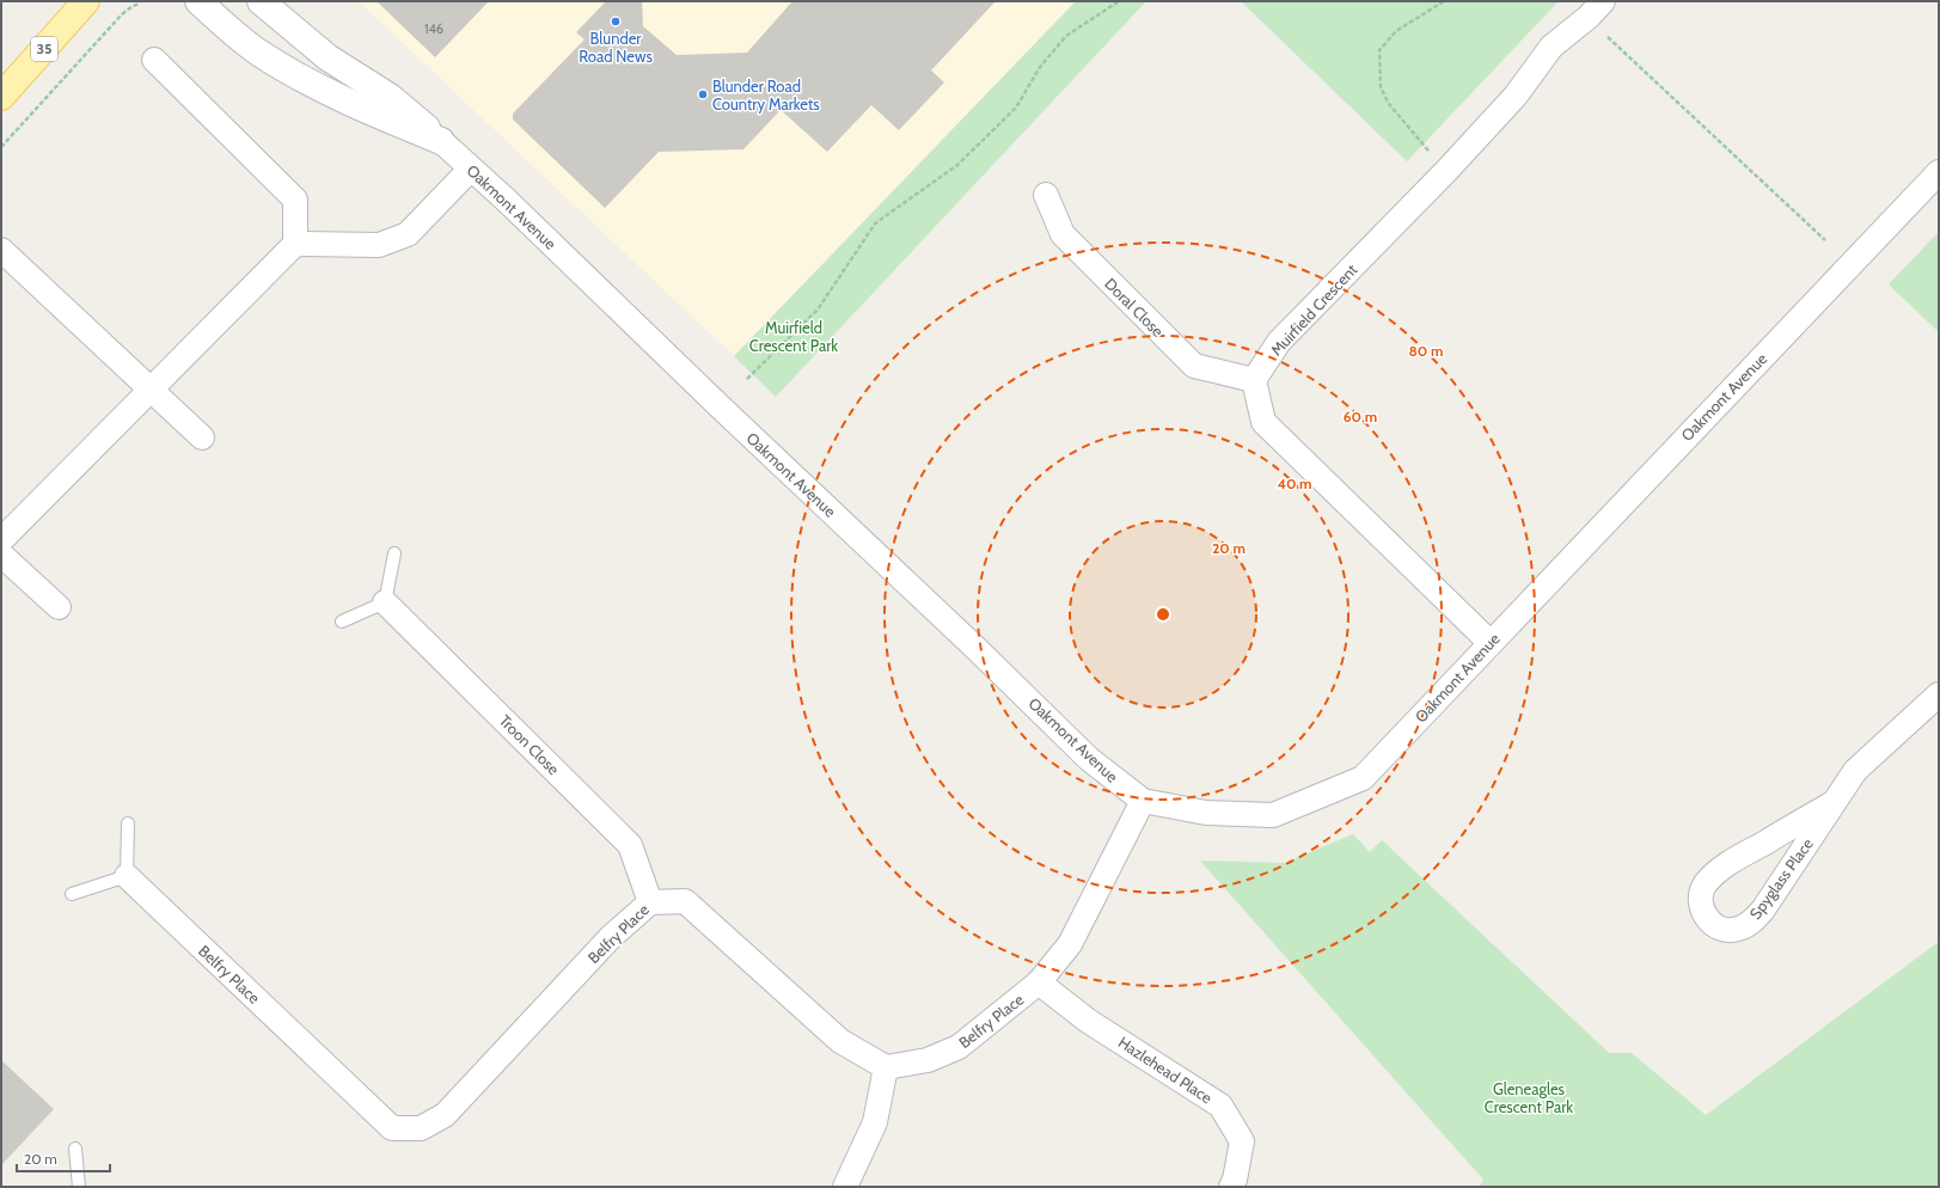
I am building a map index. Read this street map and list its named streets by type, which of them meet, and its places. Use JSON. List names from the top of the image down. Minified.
{"streets":{"main road":["35"],"street":["Oakmont Avenue","Doral Close","Muirfield Crescent","Troon Close","Spyglass Place","Belfry Place","Hazlehead Place"]},"crossings":[["Oakmont Avenue","Belfry Place"],["Doral Close","Muirfield Crescent"],["Troon Close","Belfry Place"],["Belfry Place","Hazlehead Place"]],"parks":["Muirfield Crescent Park","Gleneagles Crescent Park"],"places":["Blunder Road News","Blunder Road Country Markets"],"house_numbers":["146"],"scale_bar":"20 m","rings":["80 m","60 m","40 m","20 m"]}
